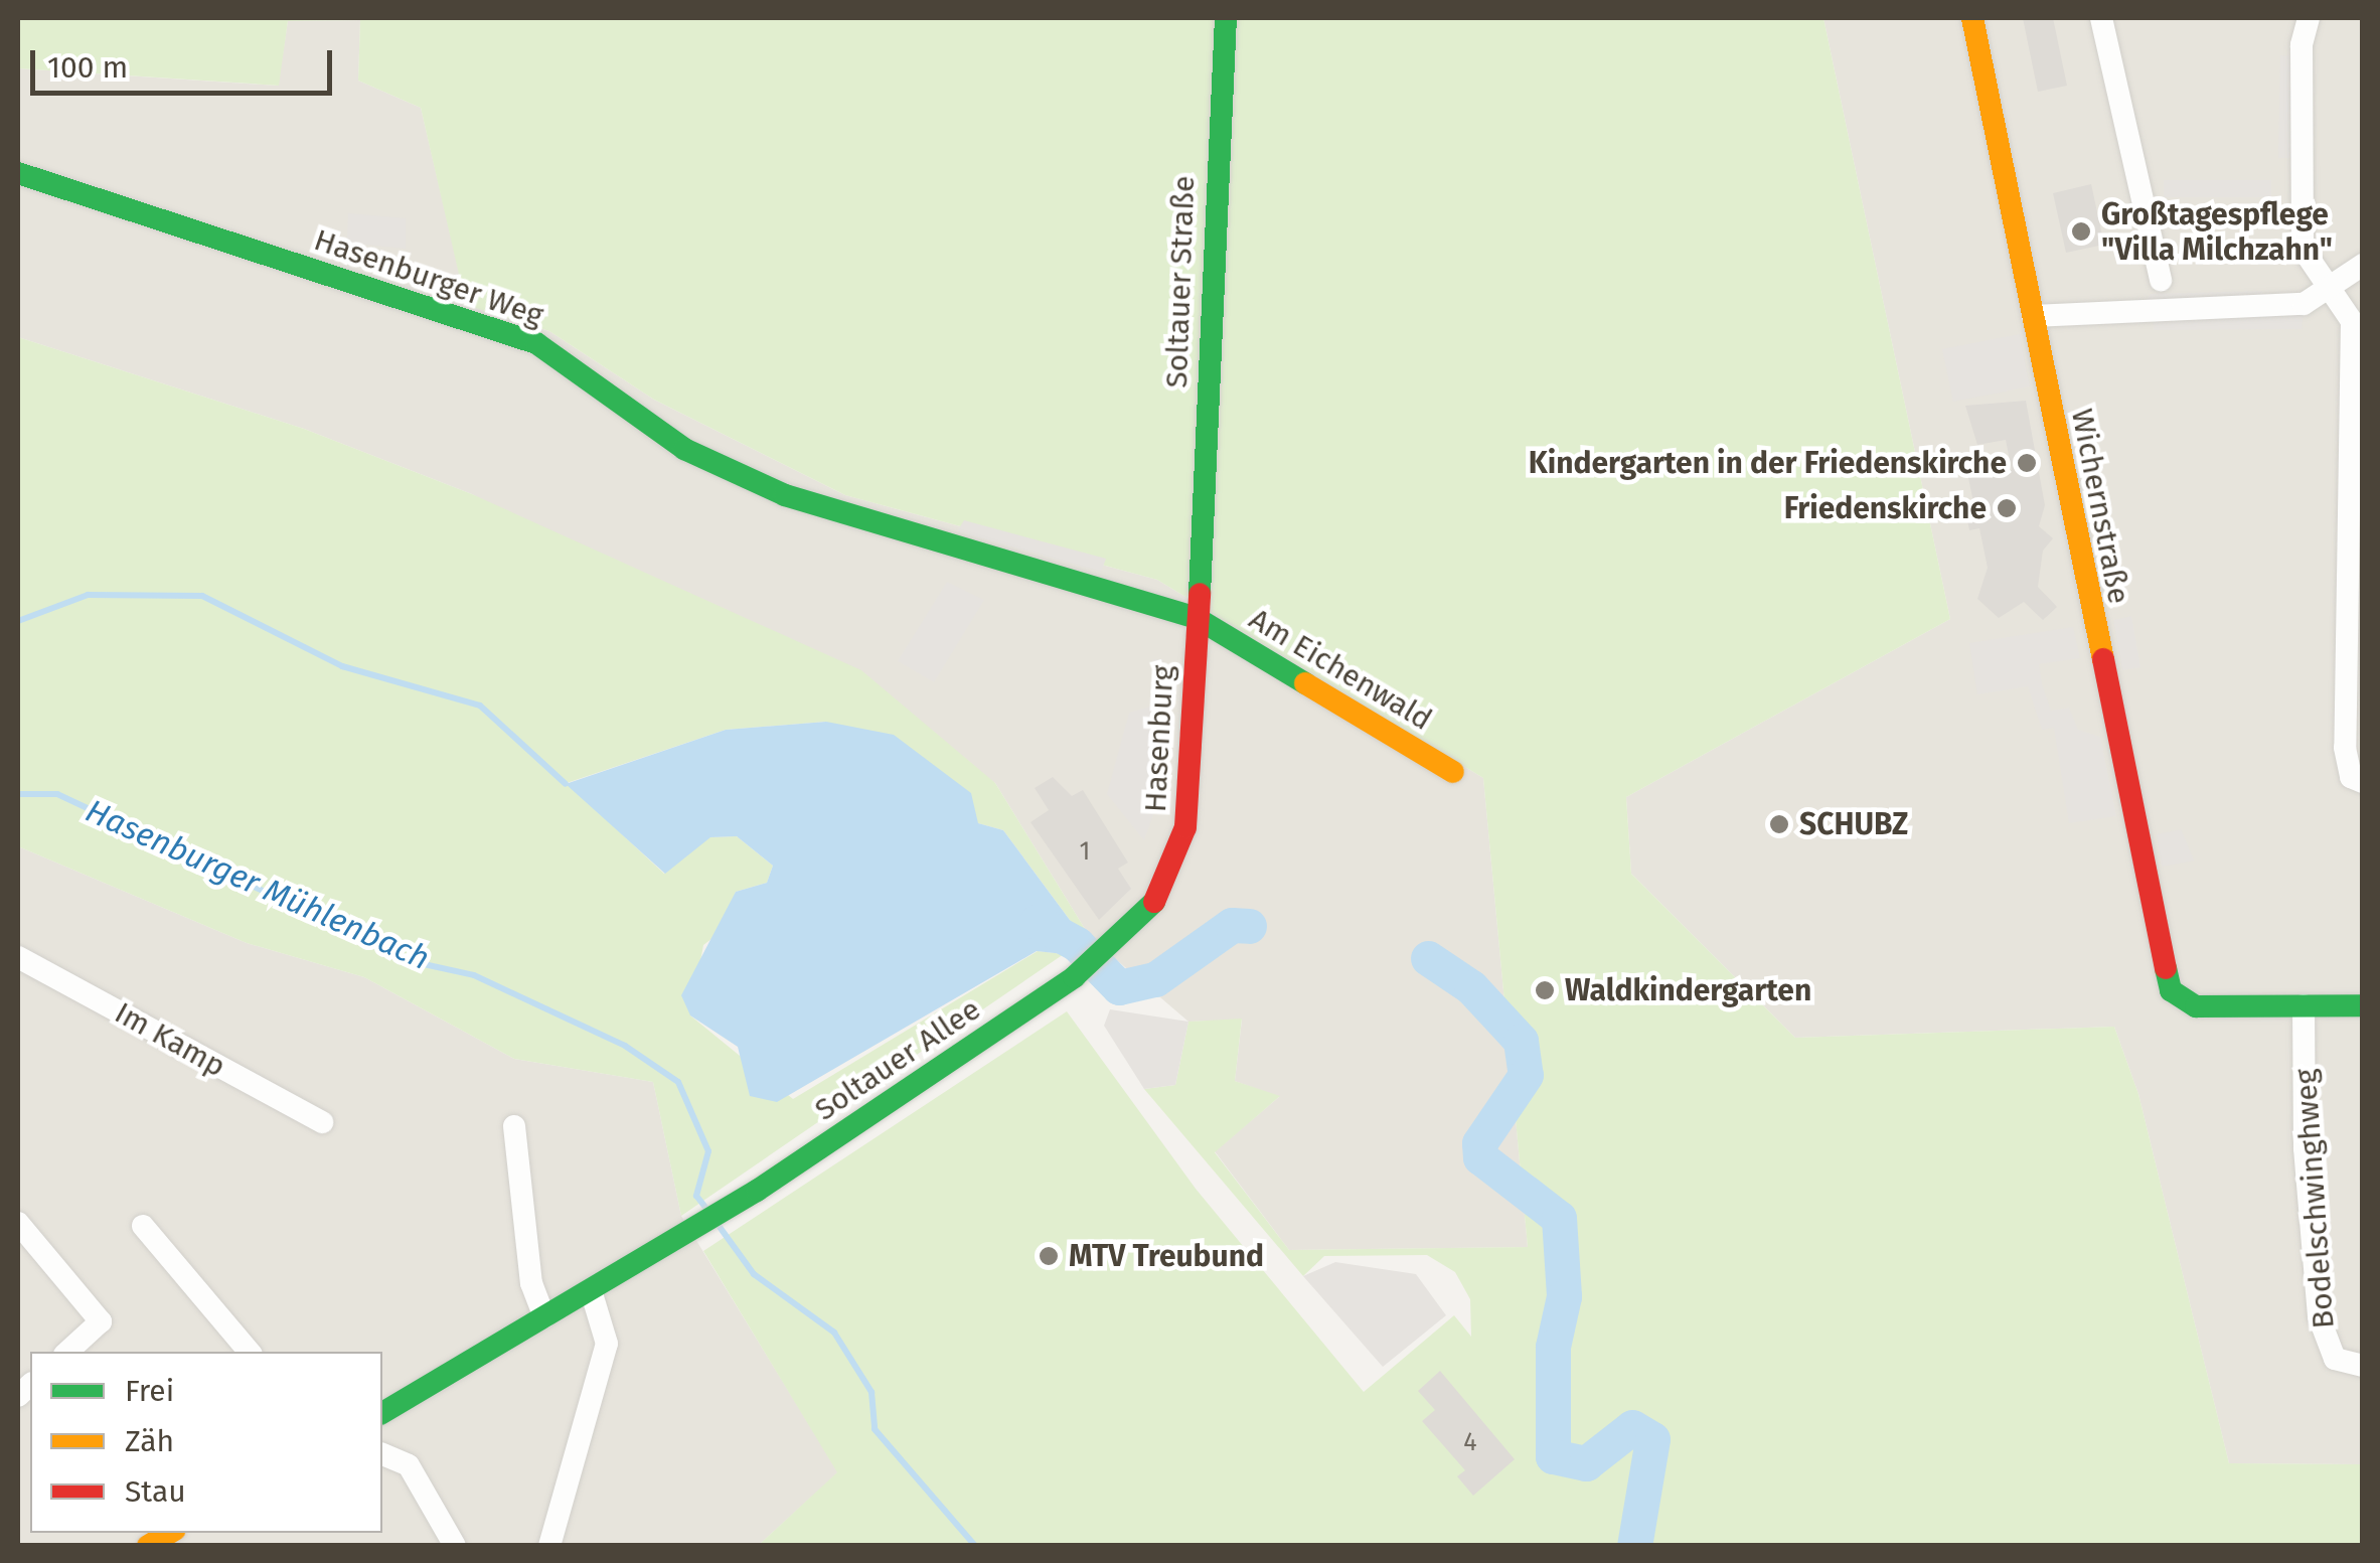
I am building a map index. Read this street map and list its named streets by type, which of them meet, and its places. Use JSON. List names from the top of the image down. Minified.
{"streets":{"street":["Hasenburger Weg","Soltauer Straße","Wichernstraße","Am Eichenwald","Hasenburg","Im Kamp","Soltauer Allee","Bodelschwinghweg"]},"crossings":[["Hasenburger Weg","Soltauer Straße"],["Hasenburger Weg","Am Eichenwald"],["Hasenburger Weg","Hasenburg"],["Soltauer Straße","Am Eichenwald"],["Soltauer Straße","Hasenburg"],["Wichernstraße","Bodelschwinghweg"],["Am Eichenwald","Hasenburg"],["Hasenburg","Soltauer Allee"]],"water":["Hasenburger Mühlenbach"],"places":["Großtagespflege \"Villa Milchzahn\"","Kindergarten in der Friedenskirche","Friedenskirche","SCHUBZ","Waldkindergarten","MTV Treubund"],"house_numbers":["1","4"],"legend":["Frei","Zäh","Stau"],"scale_bar":"100 m"}
